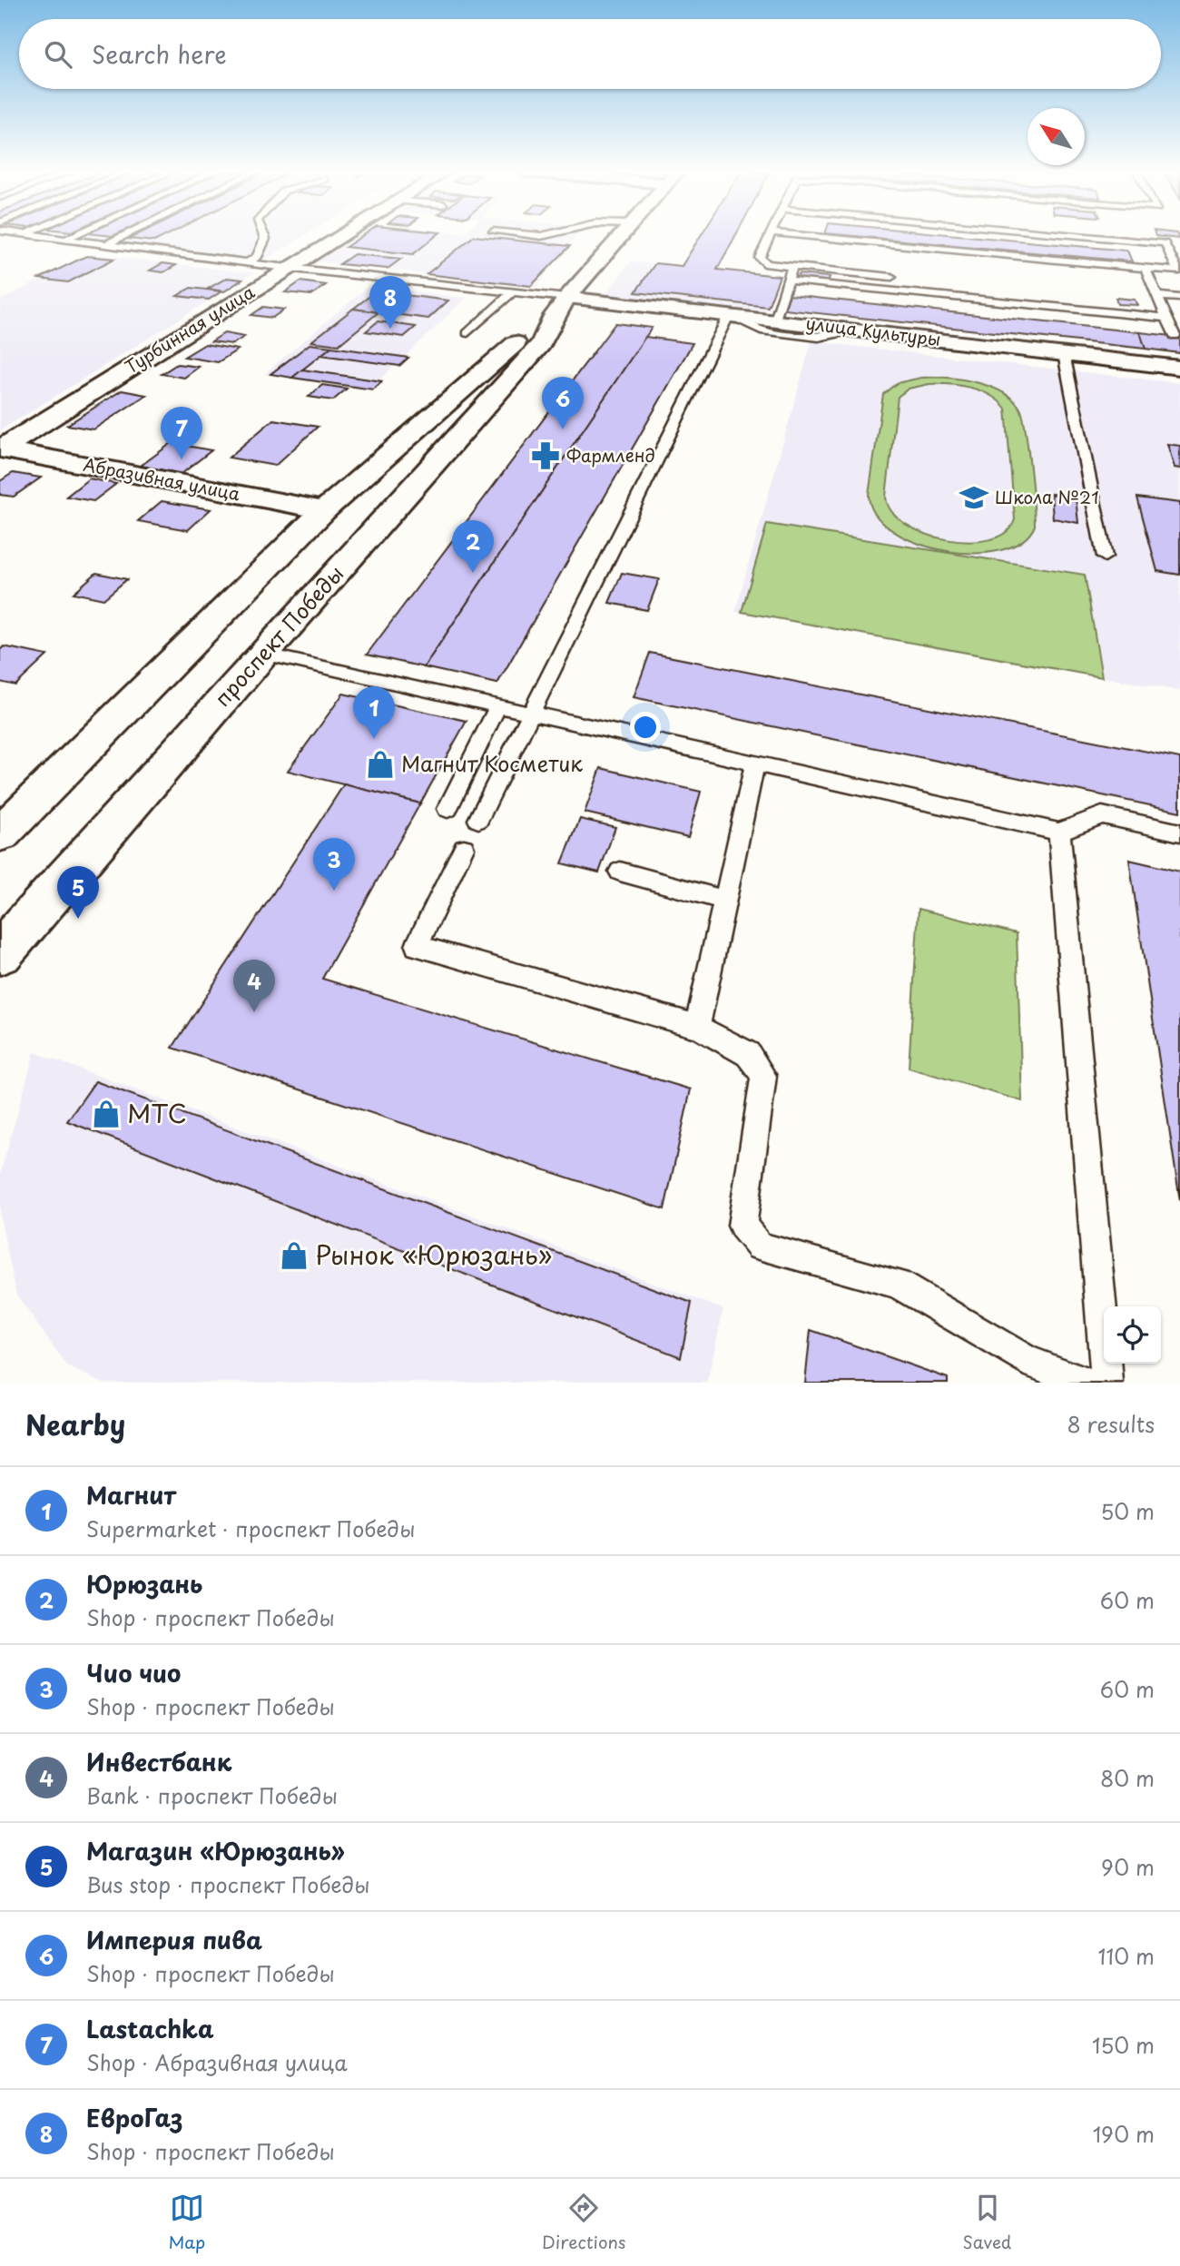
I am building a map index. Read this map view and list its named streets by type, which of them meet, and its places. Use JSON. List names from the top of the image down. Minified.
{"streets":{"street":["Турбинная улица","улица Культуры","Абразивная улица","проспект Победы"]},"crossings":[["Турбинная улица","Абразивная улица"],["улица Культуры","проспект Победы"],["Абразивная улица","проспект Победы"]],"places":{"pharmacy":["Фармленд"],"school or university":["Школа №21"],"shop":["Магнит Косметик","МТС","Рынок «Юрюзань»"]},"north":"top left","page":{"search":"Search here","pins":["8","6","7","2","1","3","5","4"],"heading":["Nearby","8 results"],"list":[{"mark":"1","name":"Магнит","note":"Supermarket · проспект Победы","value":"50 m"},{"mark":"2","name":"Юрюзань","note":"Shop · проспект Победы","value":"60 m"},{"mark":"3","name":"Чио чио","note":"Shop · проспект Победы","value":"60 m"},{"mark":"4","name":"Инвестбанк","note":"Bank · проспект Победы","value":"80 m"},{"mark":"5","name":"Магазин «Юрюзань»","note":"Bus stop · проспект Победы","value":"90 m"},{"mark":"6","name":"Империя пива","note":"Shop · проспект Победы","value":"110 m"},{"mark":"7","name":"Lastachka","note":"Shop · Абразивная улица","value":"150 m"},{"mark":"8","name":"ЕвроГаз","note":"Shop · проспект Победы","value":"190 m"}],"nav":["Map","Directions","Saved"]}}
